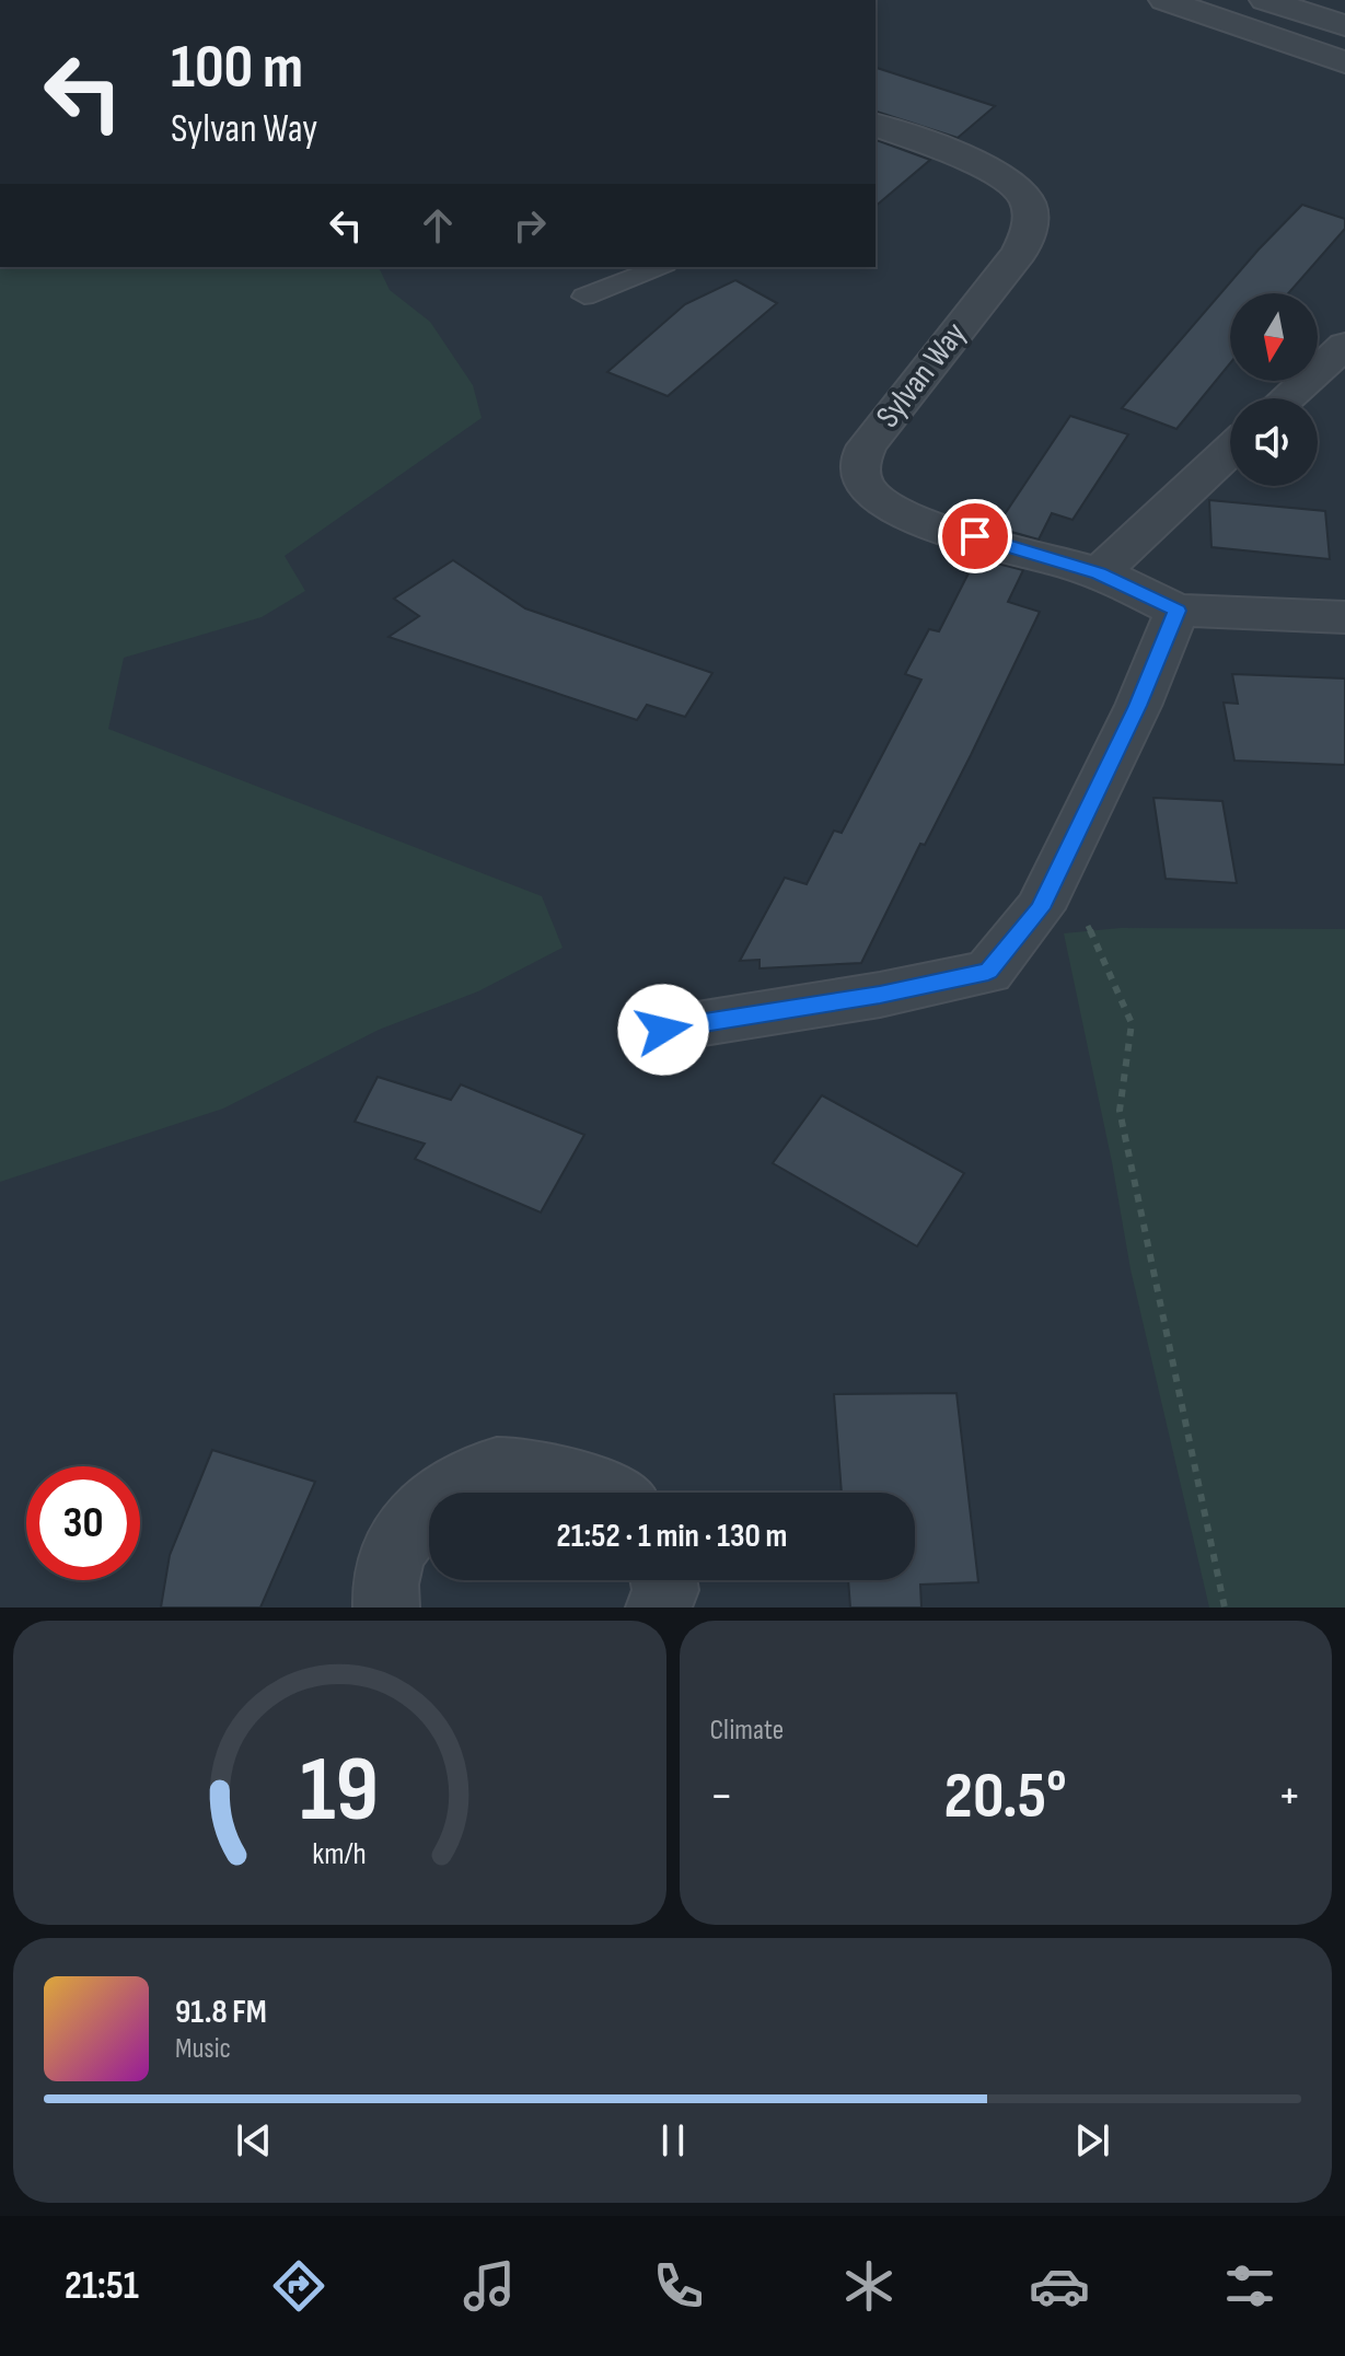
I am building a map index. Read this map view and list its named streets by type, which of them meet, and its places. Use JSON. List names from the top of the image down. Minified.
{"streets":{"street":["Sylvan Way"]},"north":"bottom","page":{"turn":["100 m","Sylvan Way"],"limit":"30","trip":"21:52 · 1 min · 130 m","tile":"Climate","heat":["−","20.5°","+"],"song":["91.8 FM","Music"],"tabs":"21:51","gauge":["19","km/h"]}}
